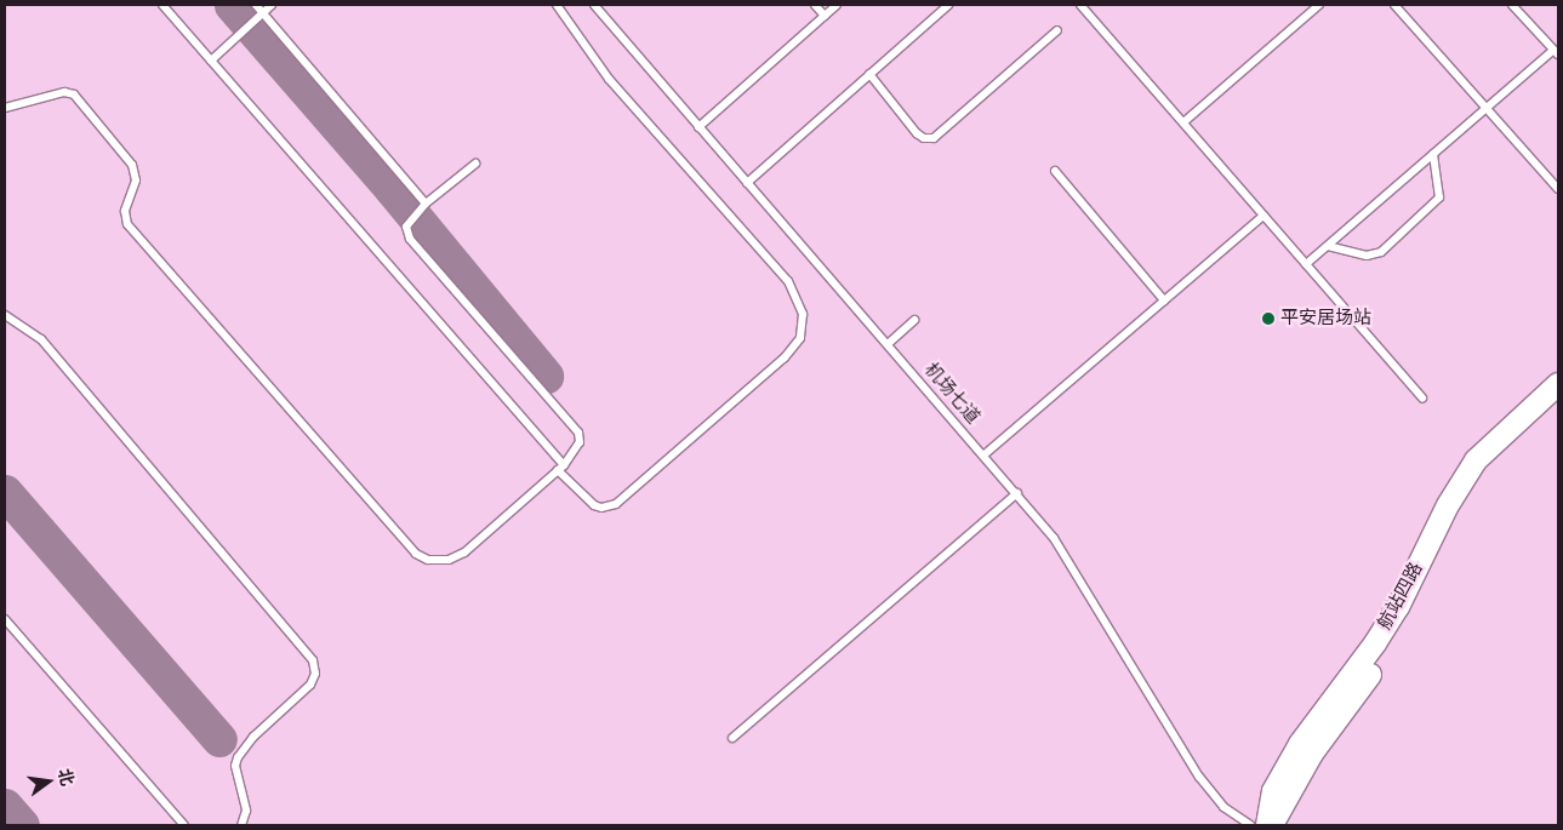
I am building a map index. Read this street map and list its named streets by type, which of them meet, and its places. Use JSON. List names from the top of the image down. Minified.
{"streets":{"main road":["航站四路"],"lane":["机场七道"]},"places":["平安居场站"],"north":"right"}
